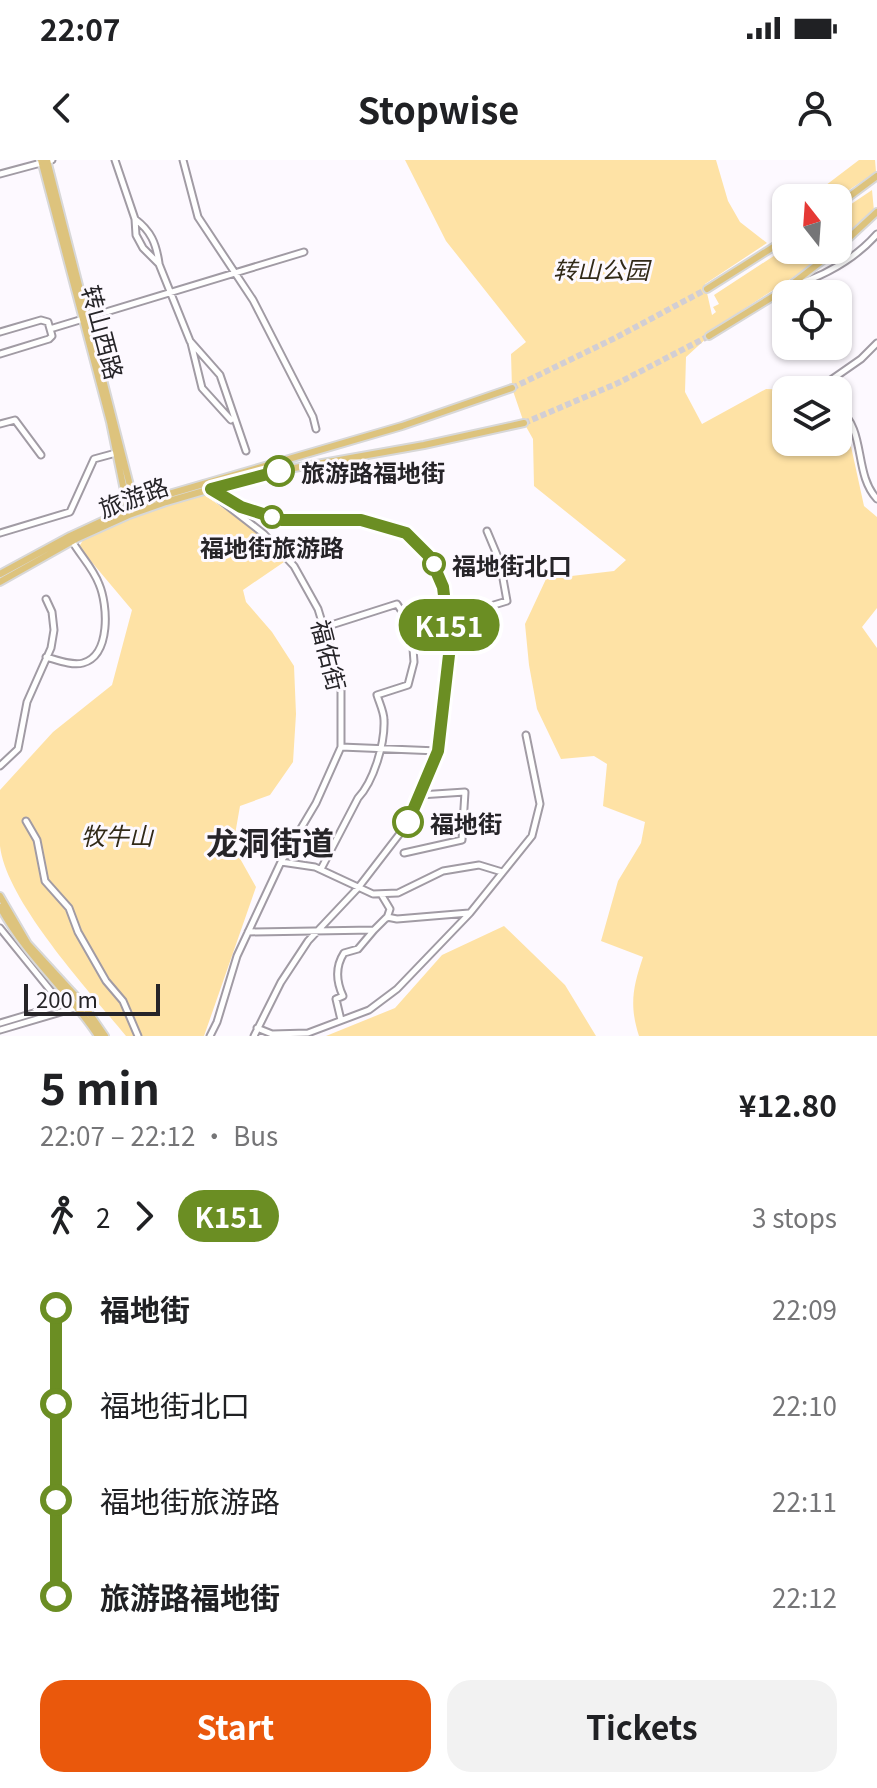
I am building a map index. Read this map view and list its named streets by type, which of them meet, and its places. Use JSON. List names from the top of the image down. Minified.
{"streets":{"main road":["转山西路","旅游路"],"street":["福佑街"]},"crossings":[["转山西路","旅游路"],["旅游路","福佑街"]],"districts":["龙洞街道"],"parks":["转山公园","牧牛山"],"places":["旅游路福地街","福地街旅游路","福地街北口","福地街"],"lines":["bus line K151"],"scale_bar":"200 m","north":"top","page":{"status":"22:07","header":"Stopwise","on_map":"K151","scale":"200 m","heading":["5 min","22:07 – 22:12 · Bus","¥12.80"],"legs":["2","K151","3 stops"],"list":[{"name":"福地街","value":"22:09"},{"name":"福地街北口","value":"22:10"},{"name":"福地街旅游路","value":"22:11"},{"name":"旅游路福地街","value":"22:12"}],"buttons":["Start","Tickets"]}}
